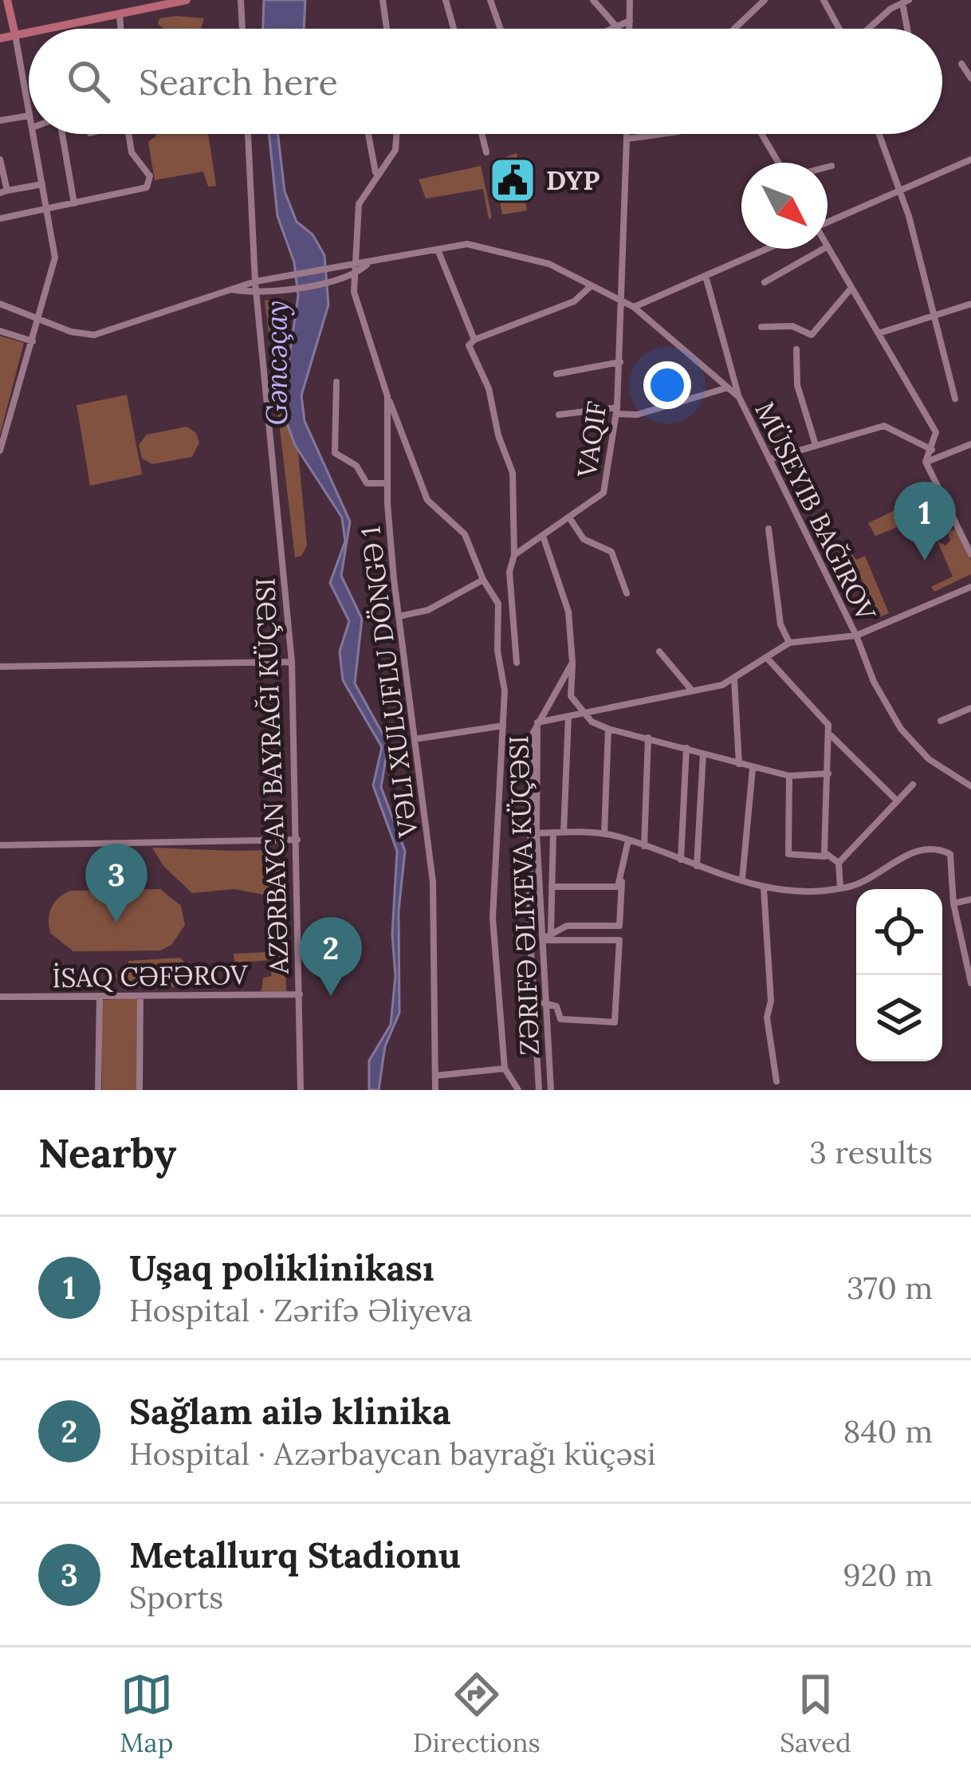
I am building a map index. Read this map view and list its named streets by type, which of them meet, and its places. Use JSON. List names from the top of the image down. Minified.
{"streets":{"street":["VAQIF","VƏLI XULUFLU DÖNGƏ 1","ZƏRIFƏ ƏLIYEVA KÜÇƏSI","İSAQ CƏFƏROV"]},"water":["Gəncəçay"],"places":{"public building":["DYP"]},"north":"bottom right","page":{"search":"Search here","pins":["1","3","2"],"heading":["Nearby","3 results"],"list":[{"mark":"1","name":"Uşaq poliklinikası","note":"Hospital · Zərifə Əliyeva","value":"370 m"},{"mark":"2","name":"Sağlam ailə klinika","note":"Hospital · Azərbaycan bayrağı küçəsi","value":"840 m"},{"mark":"3","name":"Metallurq Stadionu","note":"Sports","value":"920 m"}],"nav":["Map","Directions","Saved"]}}
